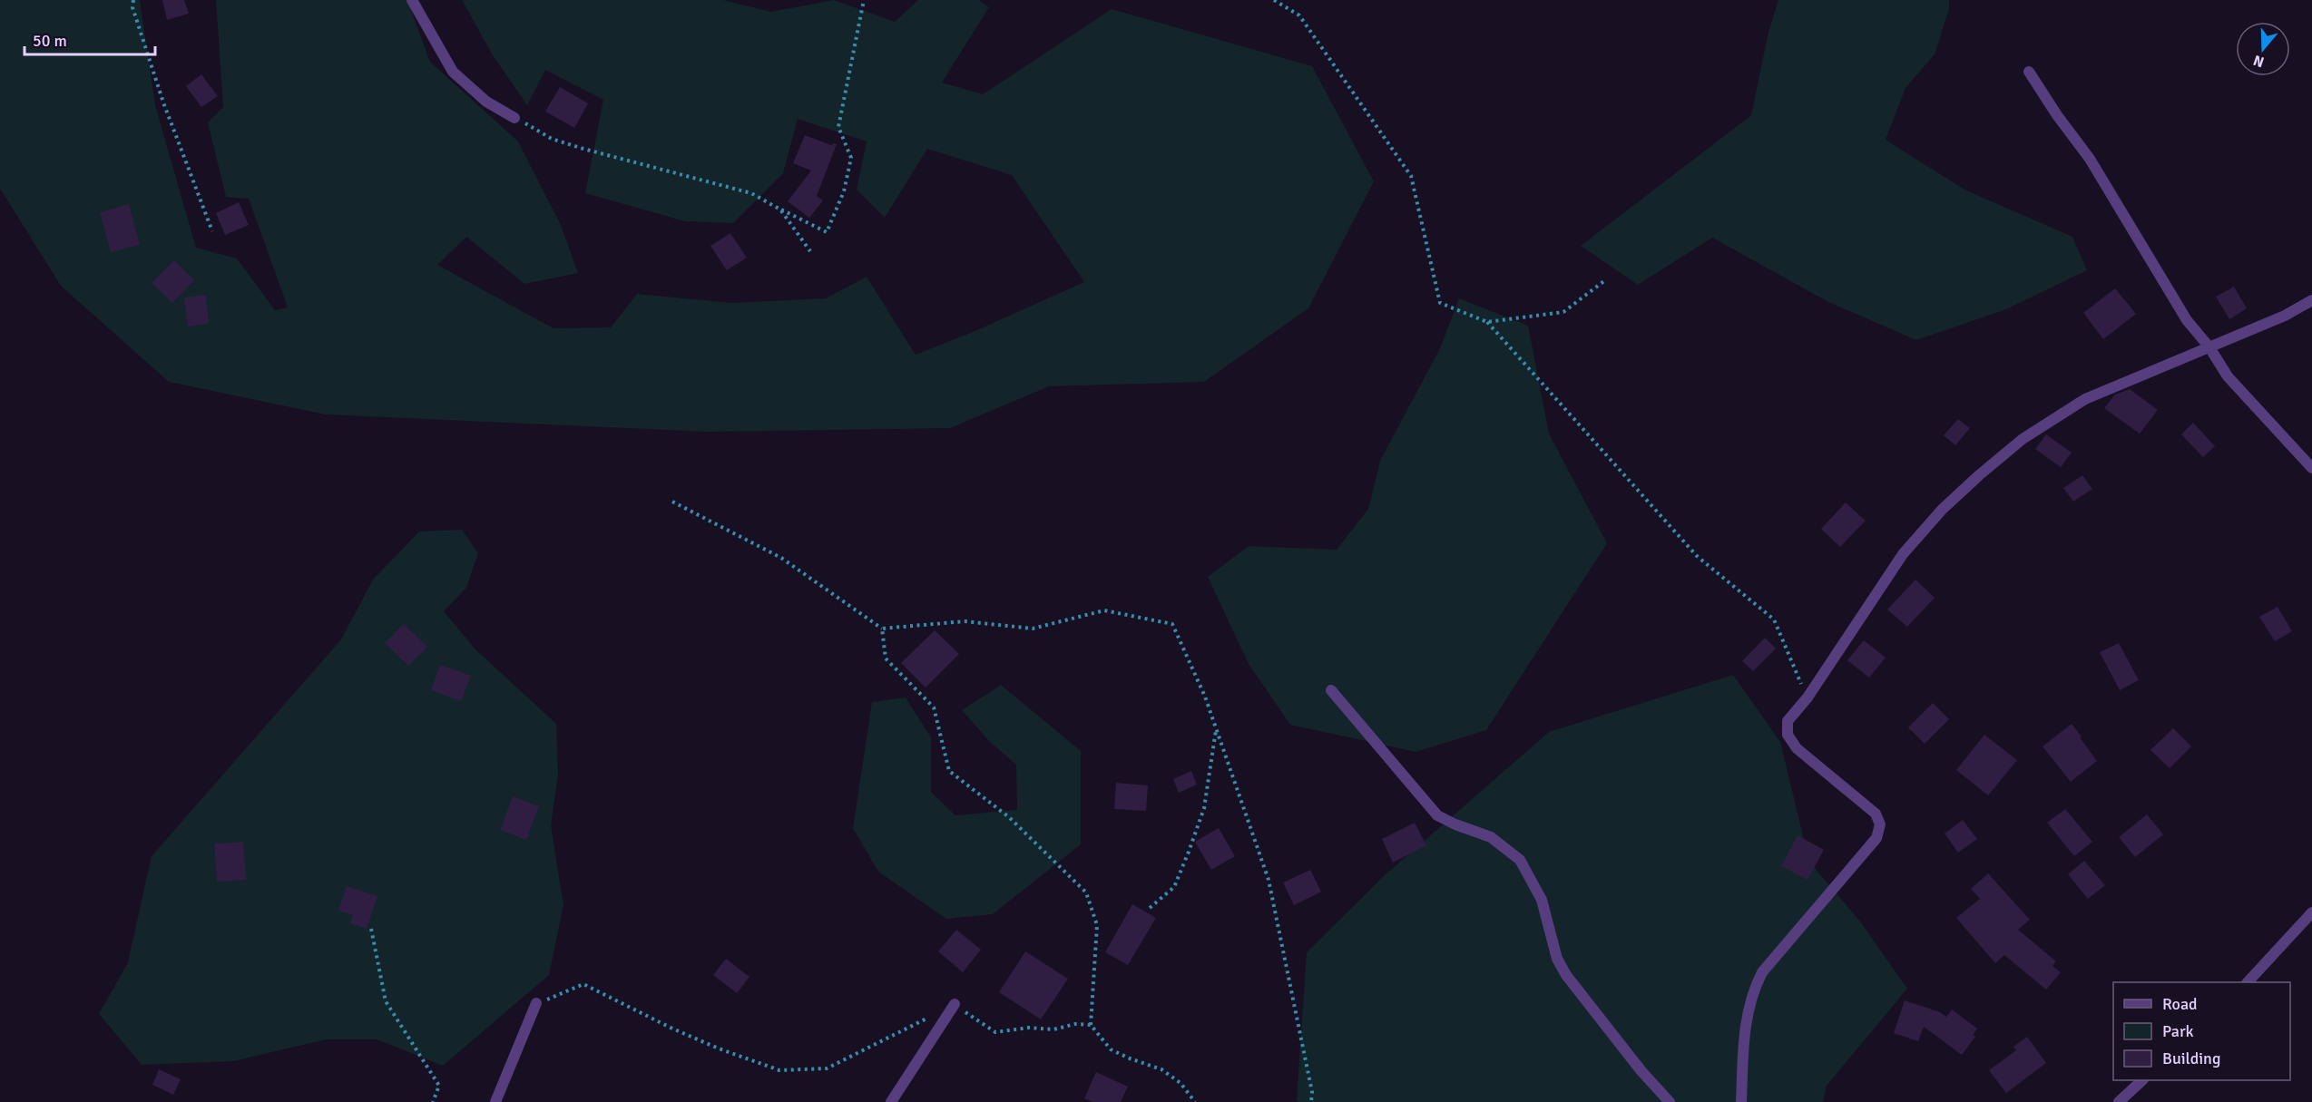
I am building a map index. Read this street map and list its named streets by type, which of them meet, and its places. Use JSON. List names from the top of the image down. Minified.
{"legend":["Road","Park","Building"],"scale_bar":"50 m","north":"bottom"}
